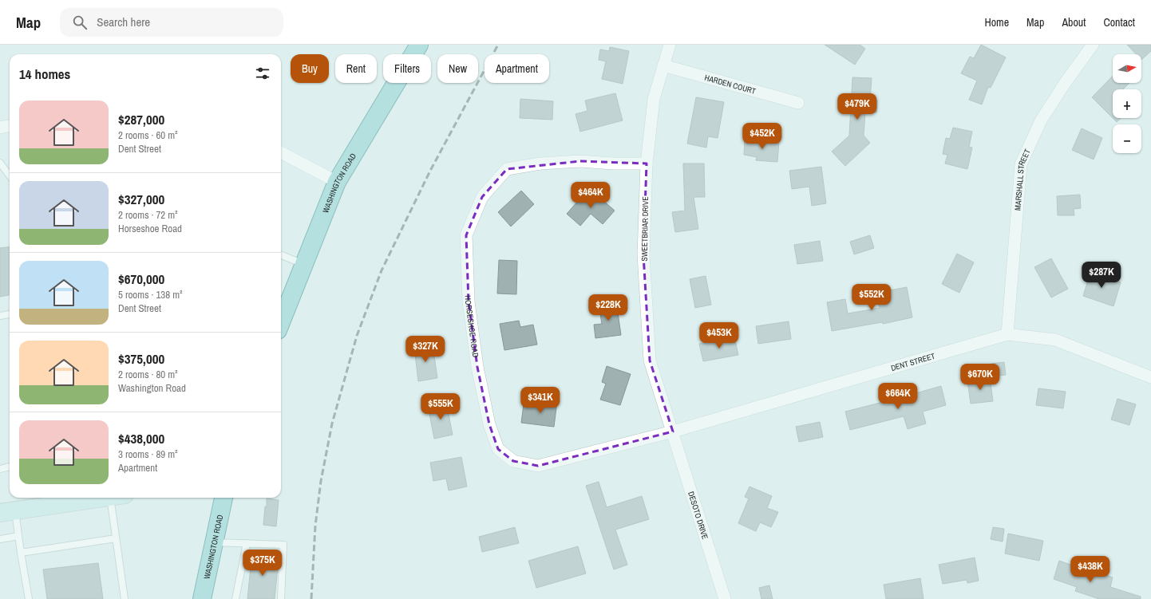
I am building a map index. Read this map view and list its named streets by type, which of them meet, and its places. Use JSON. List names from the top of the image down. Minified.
{"streets":{"main road":["WASHINGTON ROAD"],"street":["HARDEN COURT","MARSHALL STREET","SWEETBRIAR DRIVE","HORSESHOE ROAD","DENT STREET","DESOTO DRIVE"]},"crossings":[["HARDEN COURT","SWEETBRIAR DRIVE"],["MARSHALL STREET","DENT STREET"],["SWEETBRIAR DRIVE","HORSESHOE ROAD"],["SWEETBRIAR DRIVE","DENT STREET"],["SWEETBRIAR DRIVE","DESOTO DRIVE"],["HORSESHOE ROAD","DENT STREET"],["HORSESHOE ROAD","DESOTO DRIVE"],["DENT STREET","DESOTO DRIVE"]],"north":"right","page":{"header":"Map","search":"Search here","nav":["Home","Map","About","Contact"],"map_buttons":["+","−"],"chip":["Buy","Rent","Filters","New","Apartment"],"heading":"14 homes","list":[{"name":"$287,000","note":"2 rooms · 60 m² · Dent Street"},{"name":"$327,000","note":"2 rooms · 72 m² · Horseshoe Road"},{"name":"$670,000","note":"5 rooms · 138 m² · Dent Street"},{"name":"$375,000","note":"2 rooms · 80 m² · Washington Road"},{"name":"$438,000","note":"3 rooms · 89 m² · Apartment"}],"price":["$479K","$452K","$464K","$287K","$552K","$228K","$453K","$327K","$670K","$664K","$341K","$555K","$375K","$438K"]}}
